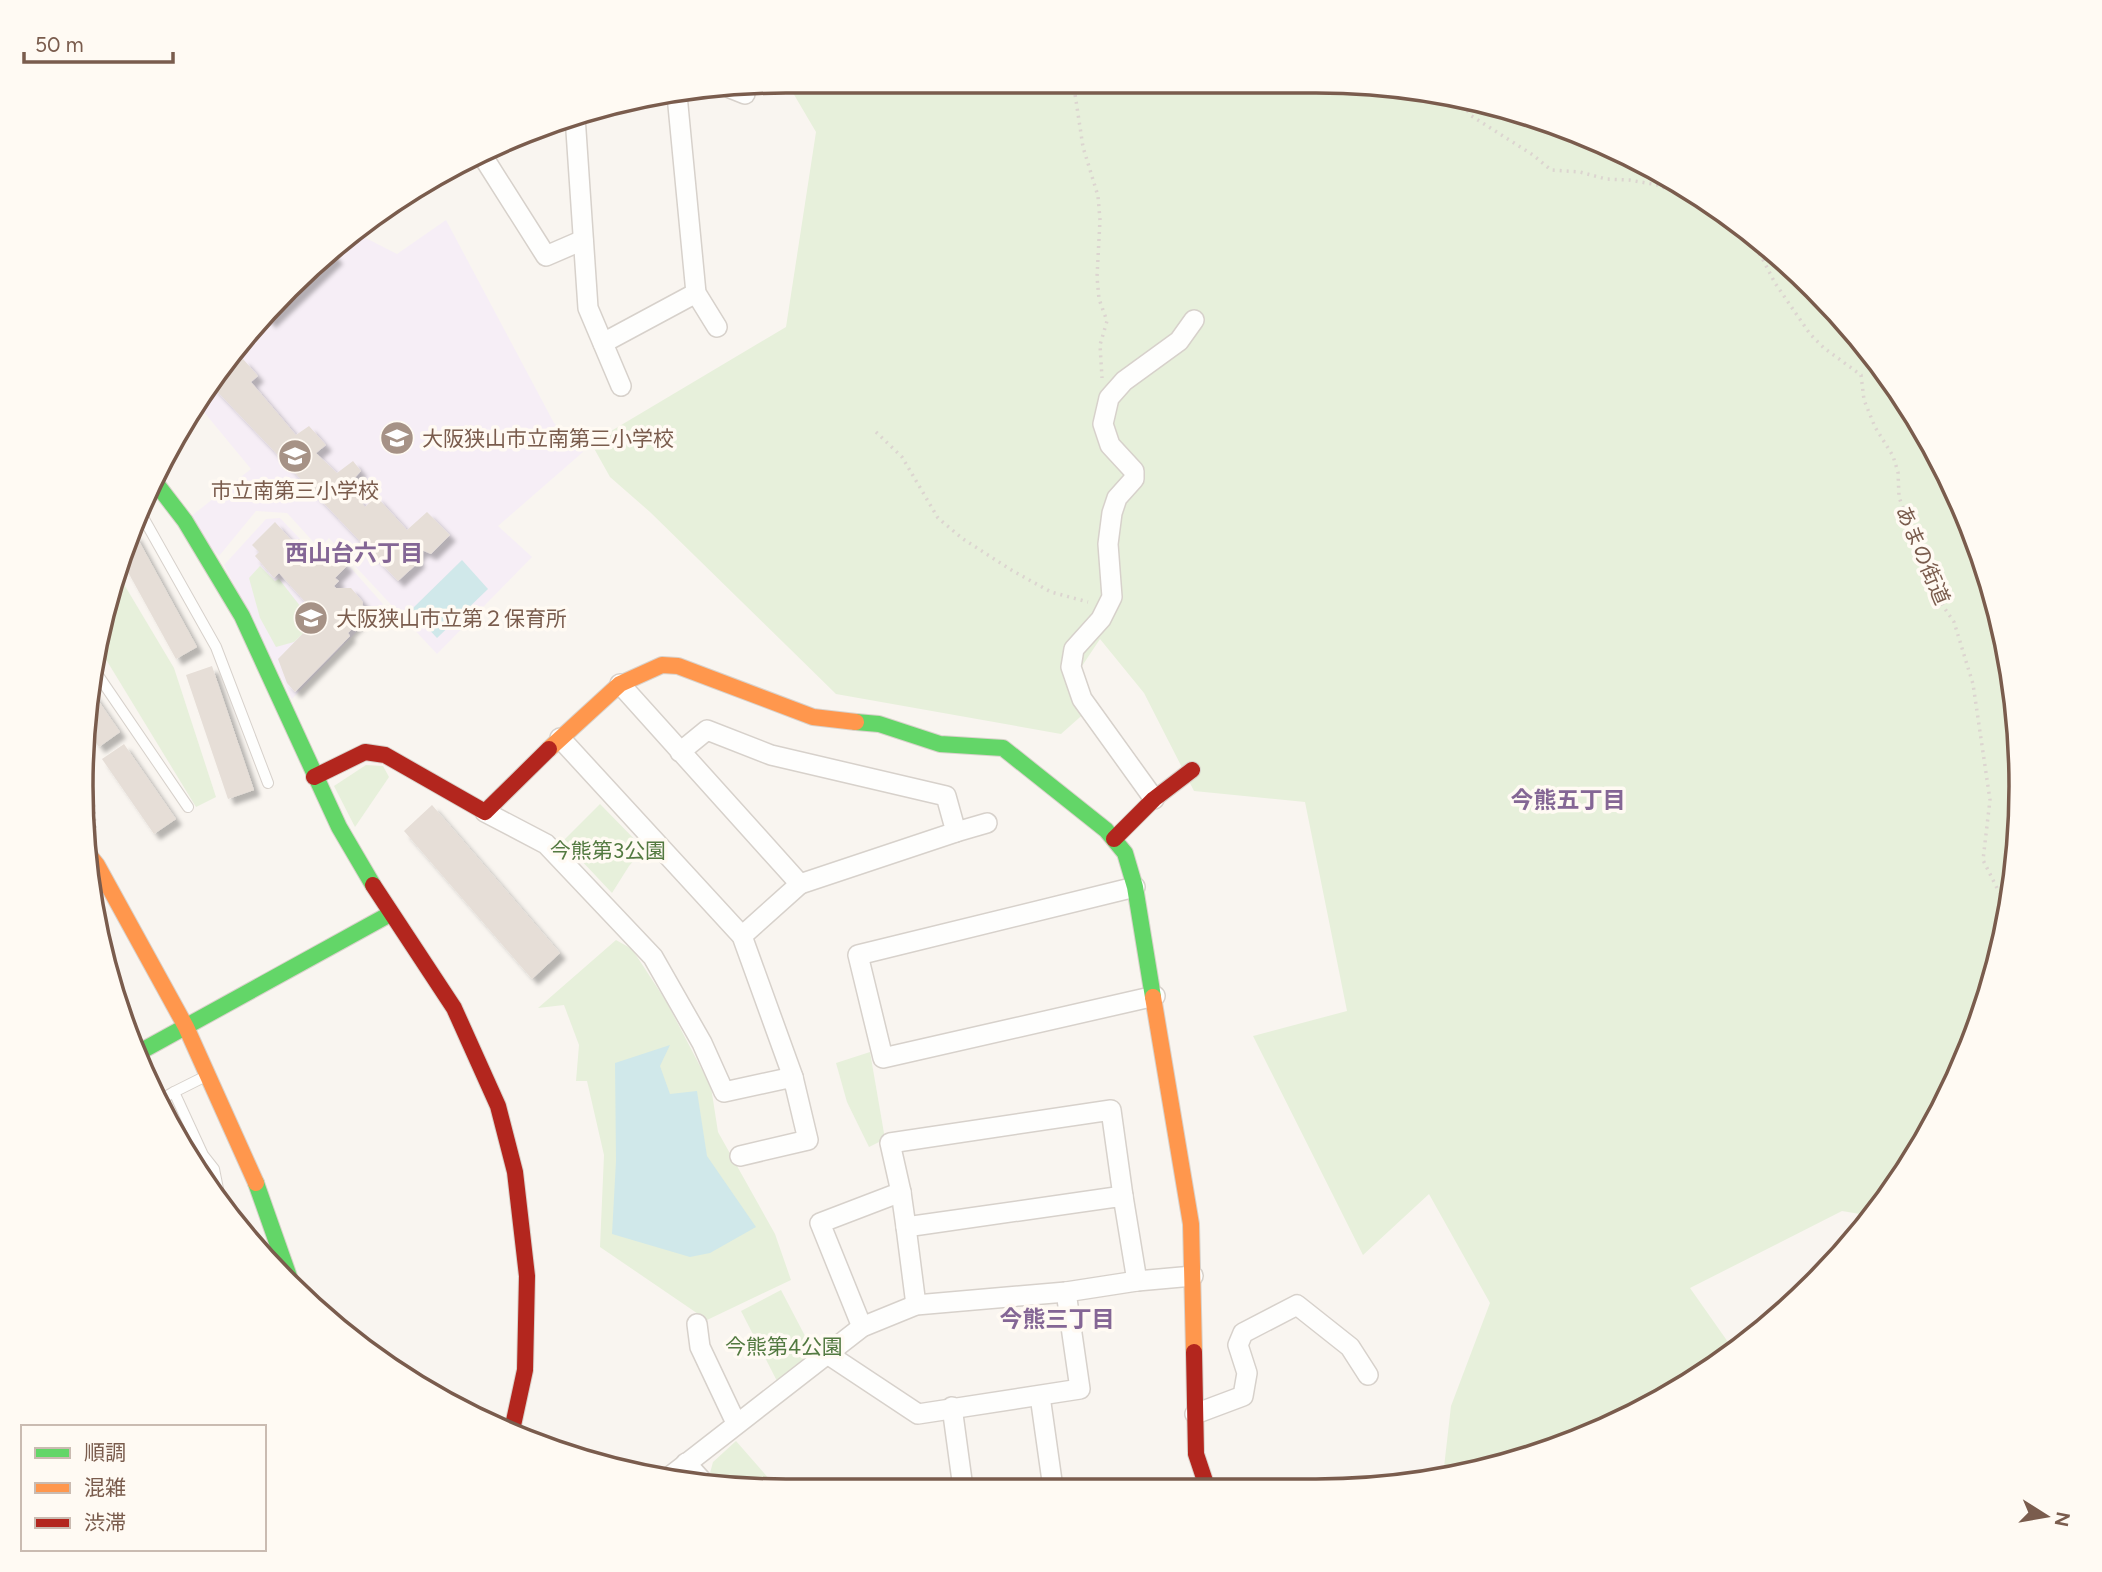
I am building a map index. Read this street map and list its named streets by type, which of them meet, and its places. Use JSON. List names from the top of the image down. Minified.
{"streets":{"path":["あまの街道"]},"districts":["西山台六丁目","今熊五丁目","今熊三丁目"],"parks":["今熊第3公園","今熊第4公園"],"places":{"school or university":["大阪狭山市立南第三小学校","市立南第三小学校","大阪狭山市立第２保育所"]},"legend":["順調","混雑","渋滞"],"scale_bar":"50 m","north":"right"}
